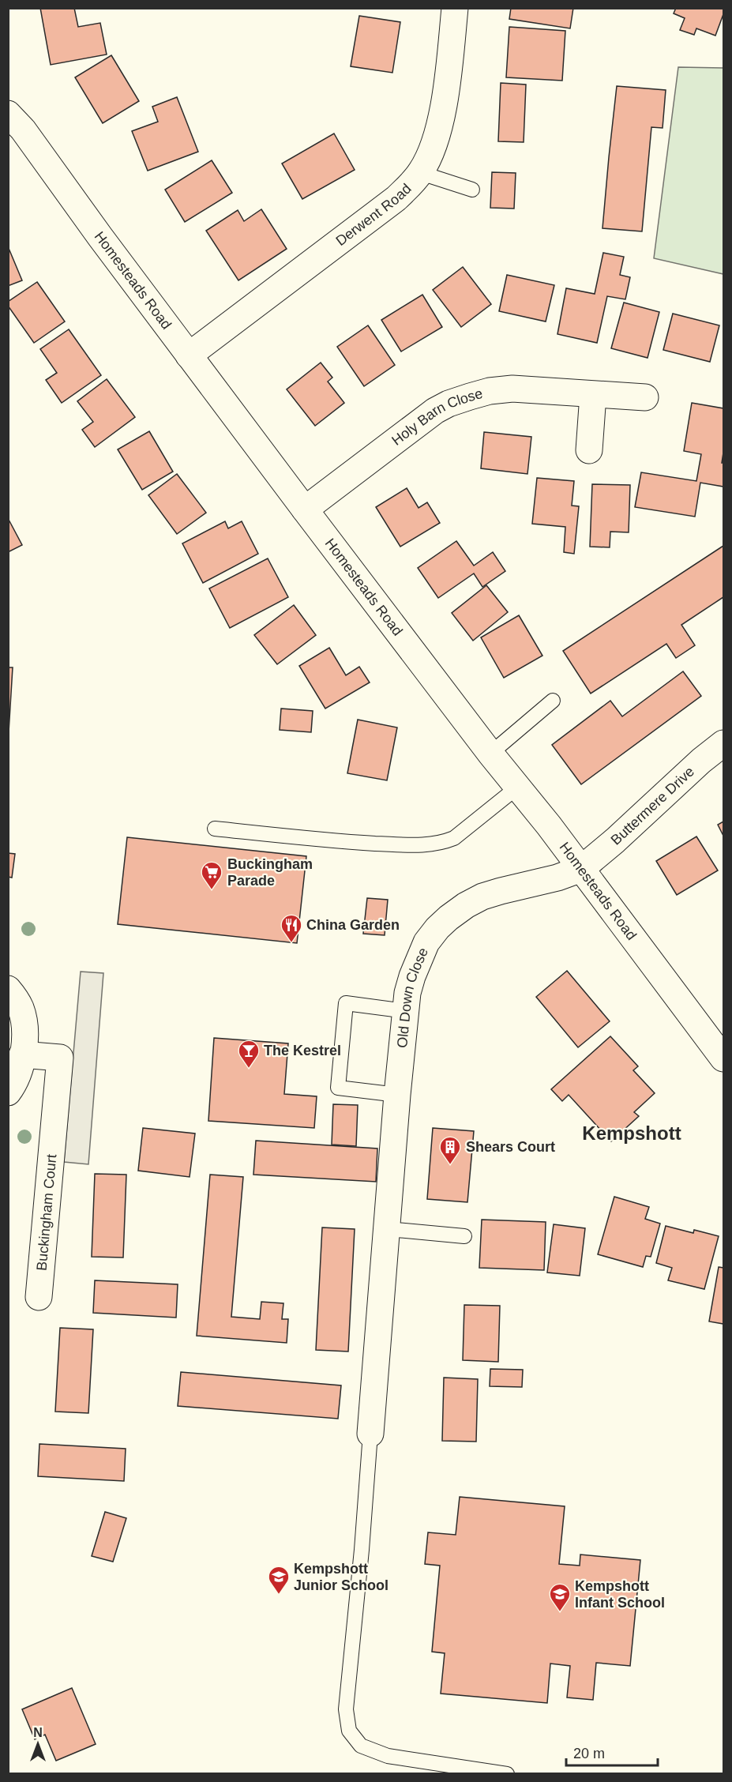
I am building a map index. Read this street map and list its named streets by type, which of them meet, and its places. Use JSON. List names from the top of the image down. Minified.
{"streets":{"street":["Derwent Road","Homesteads Road","Holy Barn Close","Buttermere Drive","Old Down Close","Buckingham Court"]},"crossings":[["Derwent Road","Homesteads Road"],["Homesteads Road","Holy Barn Close"],["Homesteads Road","Buttermere Drive"],["Homesteads Road","Old Down Close"],["Buttermere Drive","Old Down Close"]],"districts":["Kempshott"],"places":{"supermarket":["Buckingham Parade"],"restaurant":["China Garden"],"bar":["The Kestrel"],"building":["Shears Court"],"school or university":["Kempshott Junior School","Kempshott Infant School"]},"scale_bar":"20 m","north":"top"}
